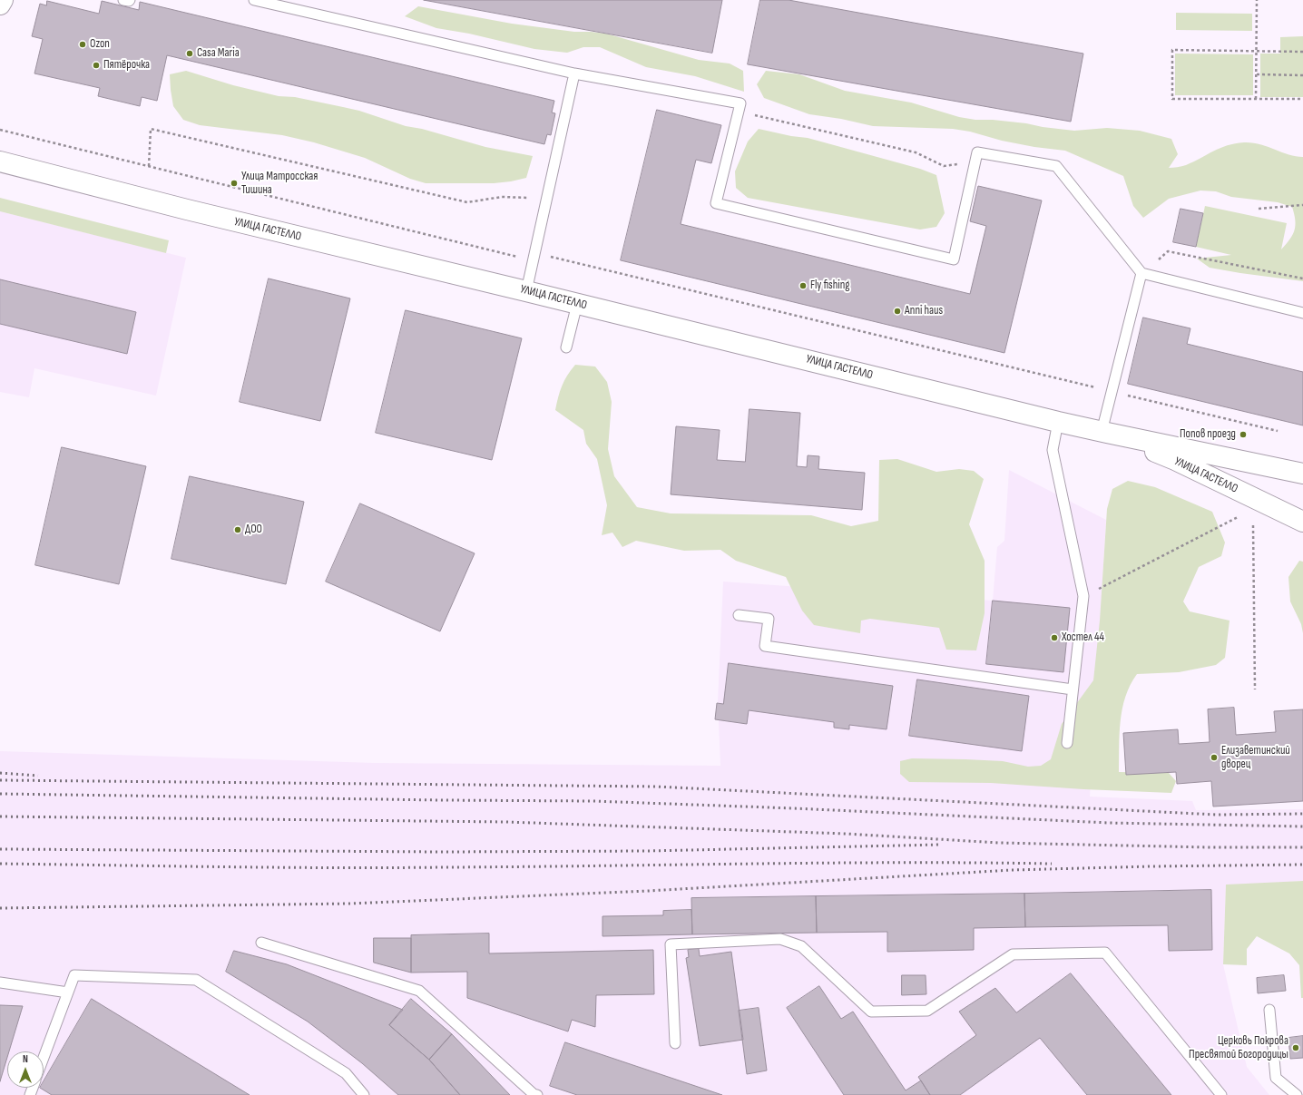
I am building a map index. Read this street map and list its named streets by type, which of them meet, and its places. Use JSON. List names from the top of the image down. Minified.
{"streets":{"street":["УЛИЦА ГАСТЕЛЛО"]},"places":["Ozon","Casa Maria","Пятёрочка","Улица Матросская Тишина","Fly fishing","Anni haus","Попов проезд","ДОО","Хостел 44","Елизаветинский дворец","Церковь Покрова Пресвятой Богородицы"],"north":"top"}
